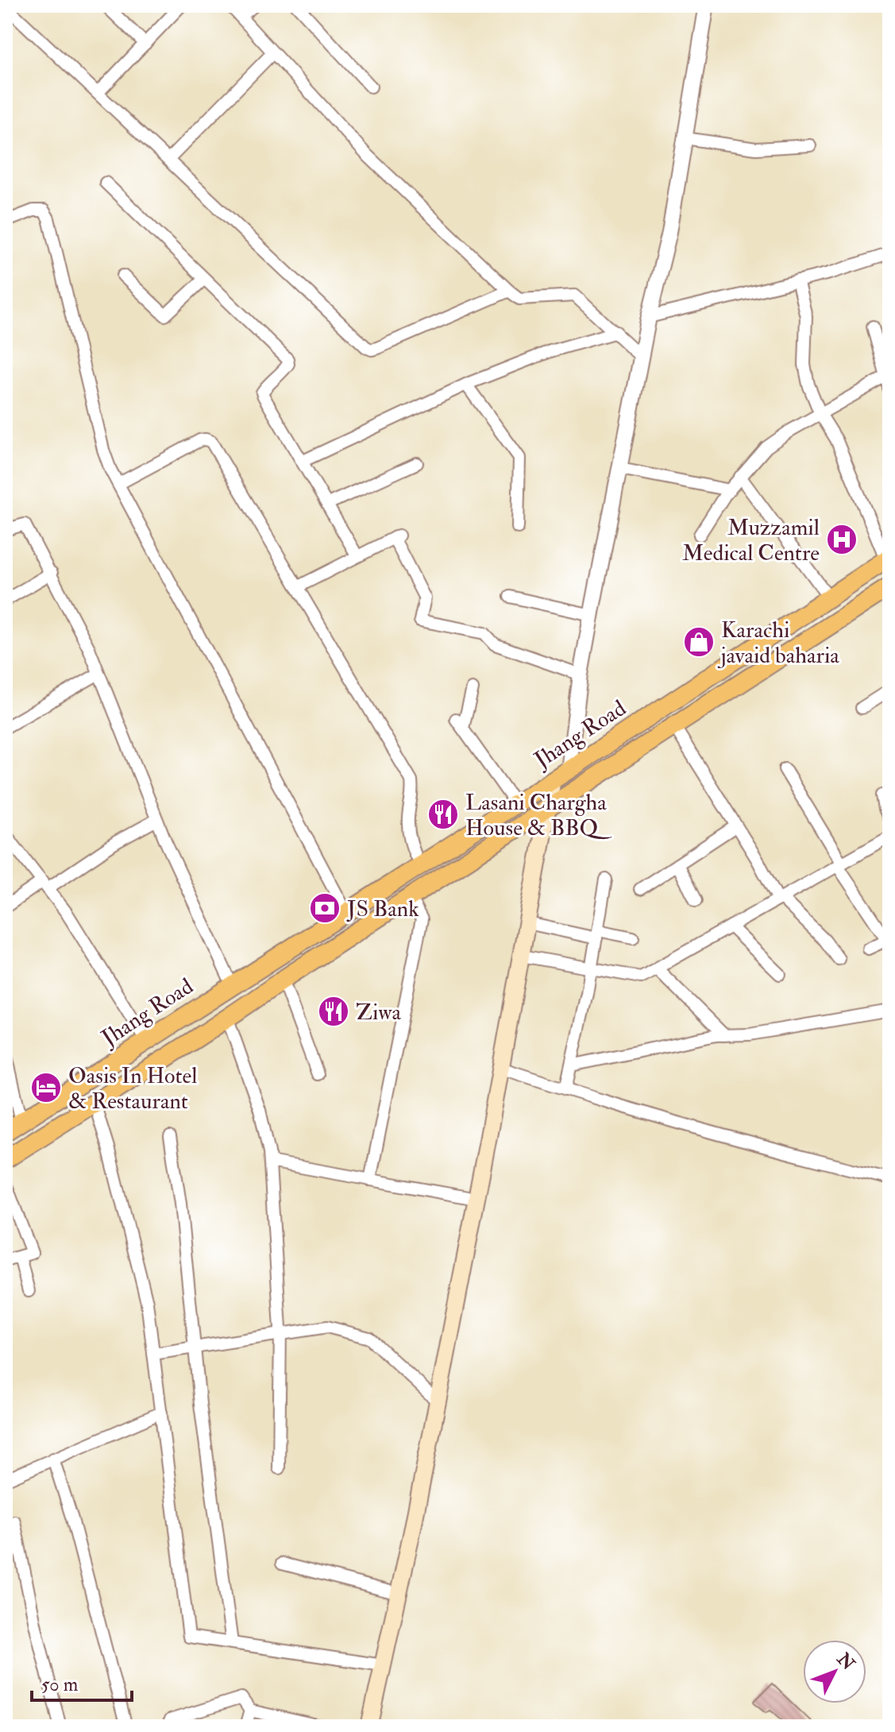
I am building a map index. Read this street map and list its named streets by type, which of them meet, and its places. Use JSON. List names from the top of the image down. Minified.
{"streets":{"main road":["Jhang Road"]},"places":{"hospital":["Muzzamil Medical Centre"],"shop":["Karachi javaid baharia"],"restaurant":["Lasani Chargha House & BBQ","Ziwa"],"bank":["JS Bank"],"hotel":["Oasis In Hotel & Restaurant"]},"scale_bar":"50 m","north":"top right"}
